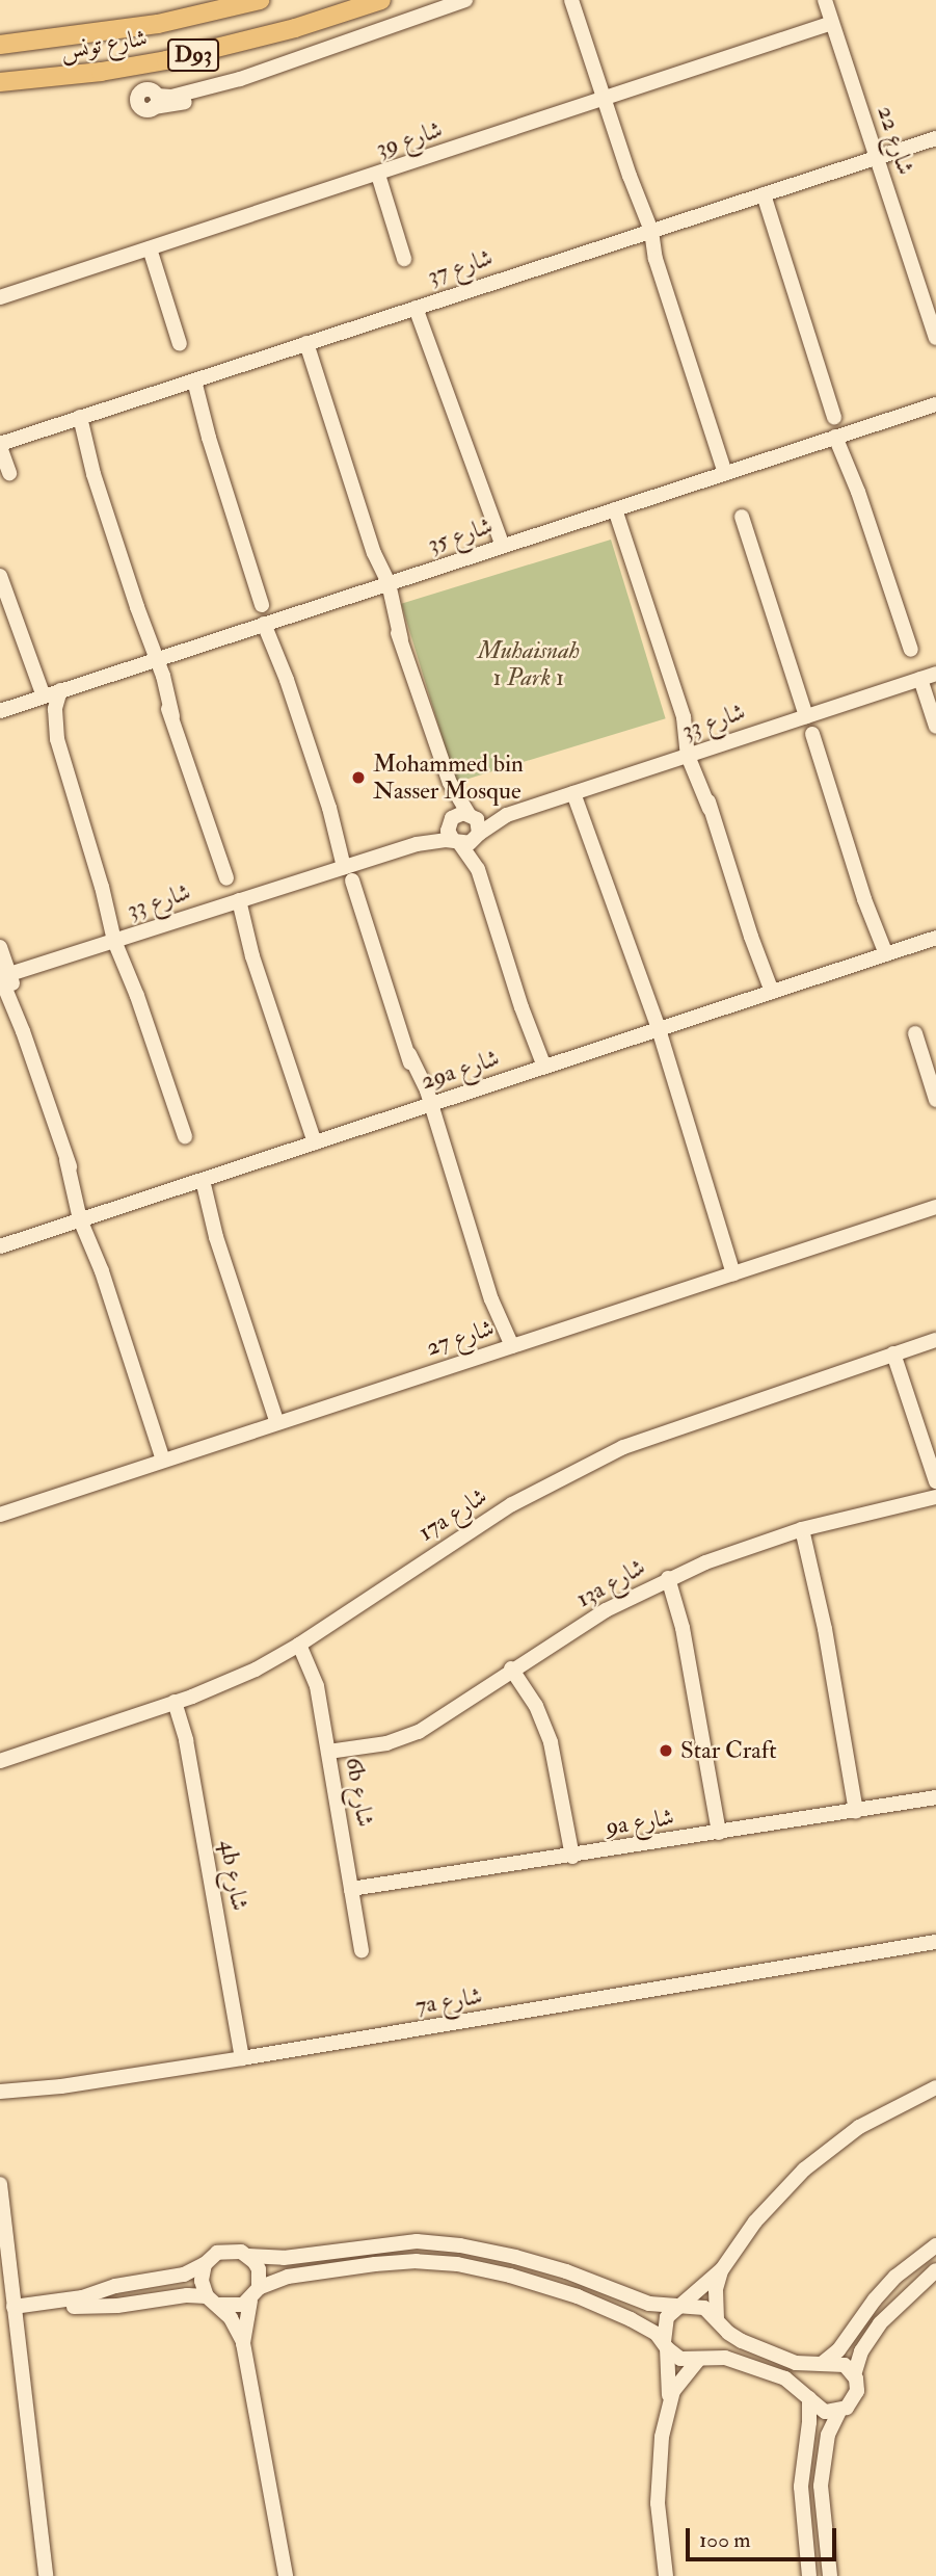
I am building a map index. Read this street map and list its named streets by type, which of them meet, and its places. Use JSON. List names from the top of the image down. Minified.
{"streets":{"main road":["شارع تونس","D93"],"street":["شارع 39","شارع 22","شارع 37","شارع 35","شارع 33","29a شارع","شارع 27","17a شارع","13a شارع","6b شارع","9a شارع","4b شارع","7a شارع"]},"crossings":[["شارع 39","شارع 22"],["شارع 22","شارع 37"],["17a شارع","6b شارع"],["17a شارع","4b شارع"],["13a شارع","6b شارع"],["6b شارع","9a شارع"],["4b شارع","7a شارع"]],"parks":["Muhaisnah 1 Park 1"],"places":["Mohammed bin Nasser Mosque","Star Craft"],"scale_bar":"100 m"}
